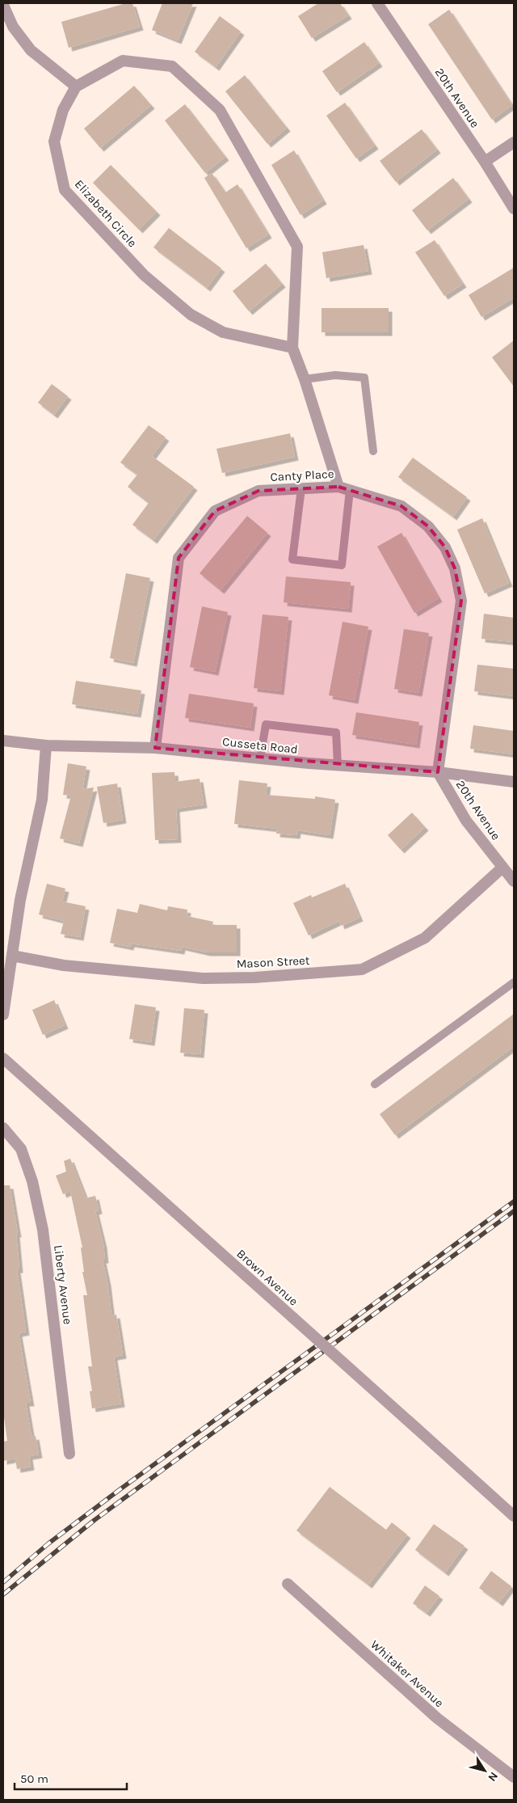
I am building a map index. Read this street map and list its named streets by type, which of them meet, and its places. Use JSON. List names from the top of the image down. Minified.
{"streets":{"street":["20th Avenue","Elizabeth Circle","Canty Place","Cusseta Road","Mason Street","Brown Avenue","Liberty Avenue","Whitaker Avenue"]},"crossings":[["20th Avenue","Canty Place"],["20th Avenue","Cusseta Road"],["20th Avenue","Mason Street"],["Canty Place","Cusseta Road"]],"scale_bar":"50 m","north":"bottom right"}
